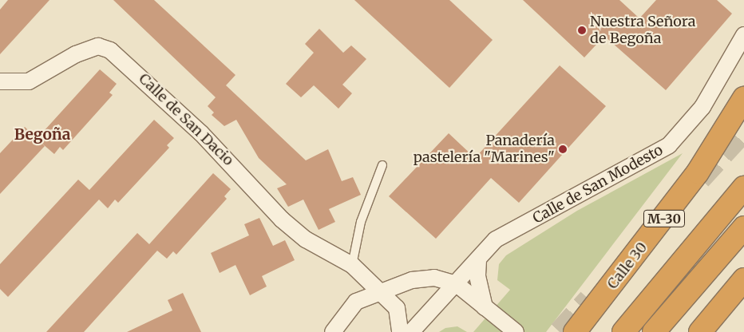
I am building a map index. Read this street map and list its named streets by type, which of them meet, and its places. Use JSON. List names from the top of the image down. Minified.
{"streets":{"highway":["M-30","Calle 30"],"street":["Calle de San Dacio","Calle de San Modesto"]},"districts":["Begoña"],"places":["Nuestra Señora de Begoña","Panadería pastelería \"Marines\""]}
